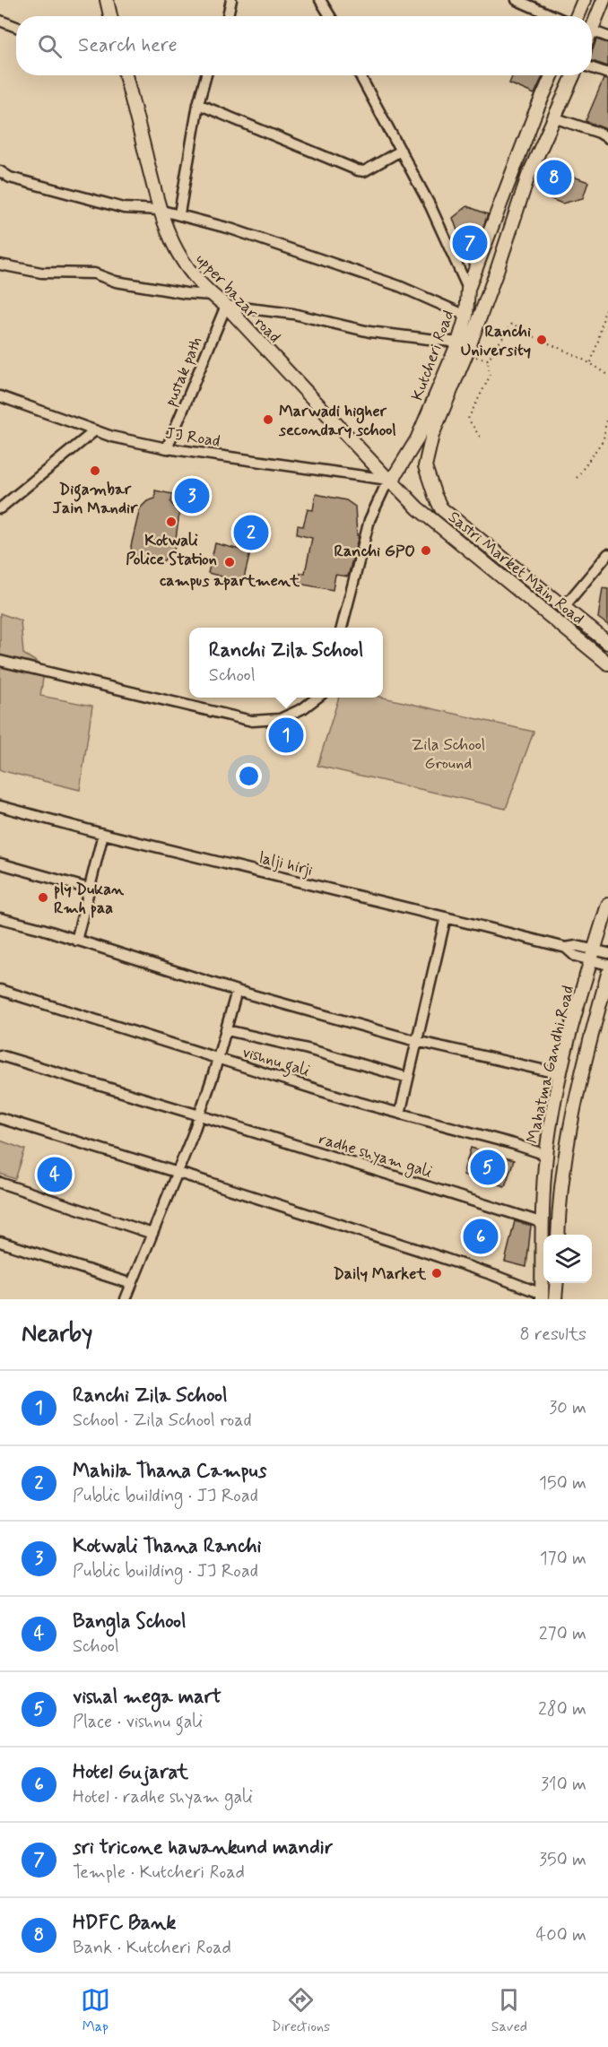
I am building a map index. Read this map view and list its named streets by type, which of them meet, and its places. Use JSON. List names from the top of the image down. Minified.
{"streets":{"main road":["upper bazar road","Kutcheri Road","Sastri Market Main Road","Mahatma Gandhi Road"],"street":["pustak path","JJ Road","lalji hirji","vishnu gali","radhe shyam gali"]},"crossings":[["upper bazar road","Kutcheri Road"],["upper bazar road","pustak path"],["upper bazar road","JJ Road"],["upper bazar road","Sastri Market Main Road"],["Kutcheri Road","JJ Road"],["Kutcheri Road","Sastri Market Main Road"],["pustak path","JJ Road"],["JJ Road","Sastri Market Main Road"],["lalji hirji","Mahatma Gandhi Road"],["vishnu gali","Mahatma Gandhi Road"],["Mahatma Gandhi Road","radhe shyam gali"]],"parks":["Zila School Ground"],"places":["Ranchi University","Marwadi higher secondary school","Digambar Jain Mandir","Kotwali Police Station","Ranchi GPO","campus apartment","ply Dukan Rmh paa","Daily Market"],"page":{"search":"Search here","pins":["8","7","3","2","1","5","4","6"],"popup":["Ranchi Zila School","School"],"heading":["Nearby","8 results"],"list":[{"mark":"1","name":"Ranchi Zila School","note":"School · Zila School road","value":"30 m"},{"mark":"2","name":"Mahila Thana Campus","note":"Public building · JJ Road","value":"150 m"},{"mark":"3","name":"Kotwali Thana Ranchi","note":"Public building · JJ Road","value":"170 m"},{"mark":"4","name":"Bangla School","note":"School","value":"270 m"},{"mark":"5","name":"vishal mega mart","note":"Place · vishnu gali","value":"280 m"},{"mark":"6","name":"Hotel Gujarat","note":"Hotel · radhe shyam gali","value":"310 m"},{"mark":"7","name":"sri tricone hawankund mandir","note":"Temple · Kutcheri Road","value":"350 m"},{"mark":"8","name":"HDFC Bank","note":"Bank · Kutcheri Road","value":"400 m"}],"nav":["Map","Directions","Saved"]}}
